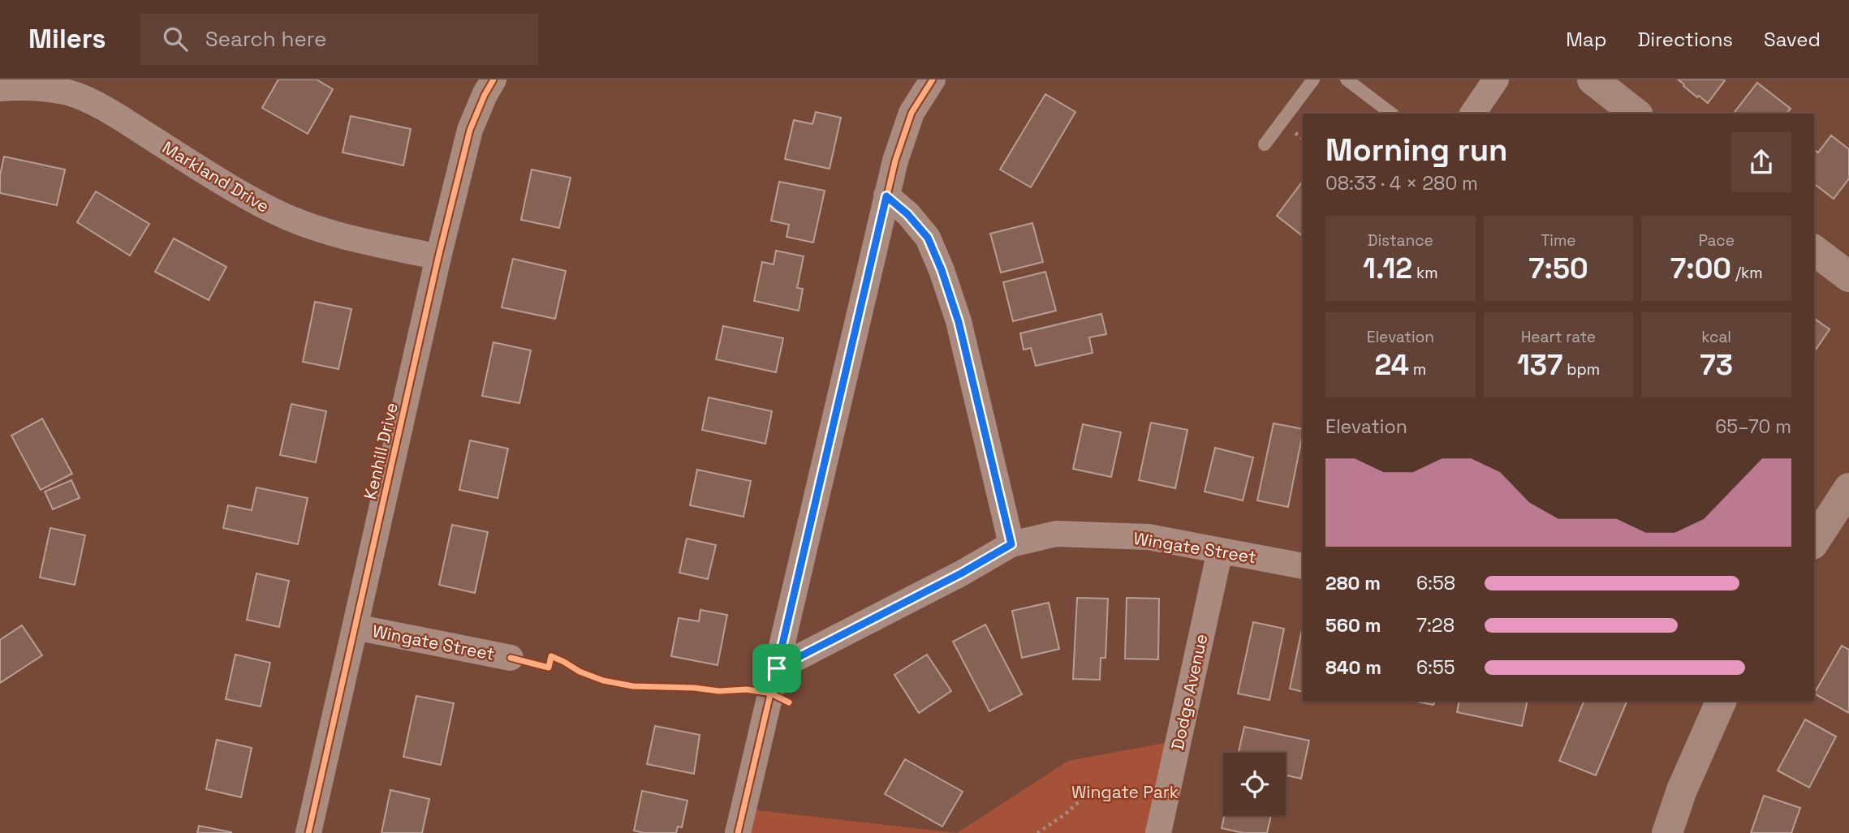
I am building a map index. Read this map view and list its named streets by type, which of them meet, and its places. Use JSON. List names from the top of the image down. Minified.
{"streets":{"street":["Markland Drive","Kenhill Drive","Wingate Street","Dodge Avenue"]},"crossings":[["Markland Drive","Kenhill Drive"],["Kenhill Drive","Wingate Street"],["Wingate Street","Dodge Avenue"]],"parks":["Wingate Park"],"page":{"header":"Milers","search":"Search here","nav":["Map","Directions","Saved"],"heading":["Morning run","08:33 · 4 × 280 m"],"stats":[["Distance","1.12 km"],["Time","7:50"],["Pace","7:00 /km"],["Elevation","24 m"],["Heart rate","137 bpm"],["kcal","73"]],"chart":["Elevation","65–70 m"],"list":[{"name":"280 m","note":"6:58"},{"name":"560 m","note":"7:28"},{"name":"840 m","note":"6:55"}]}}
